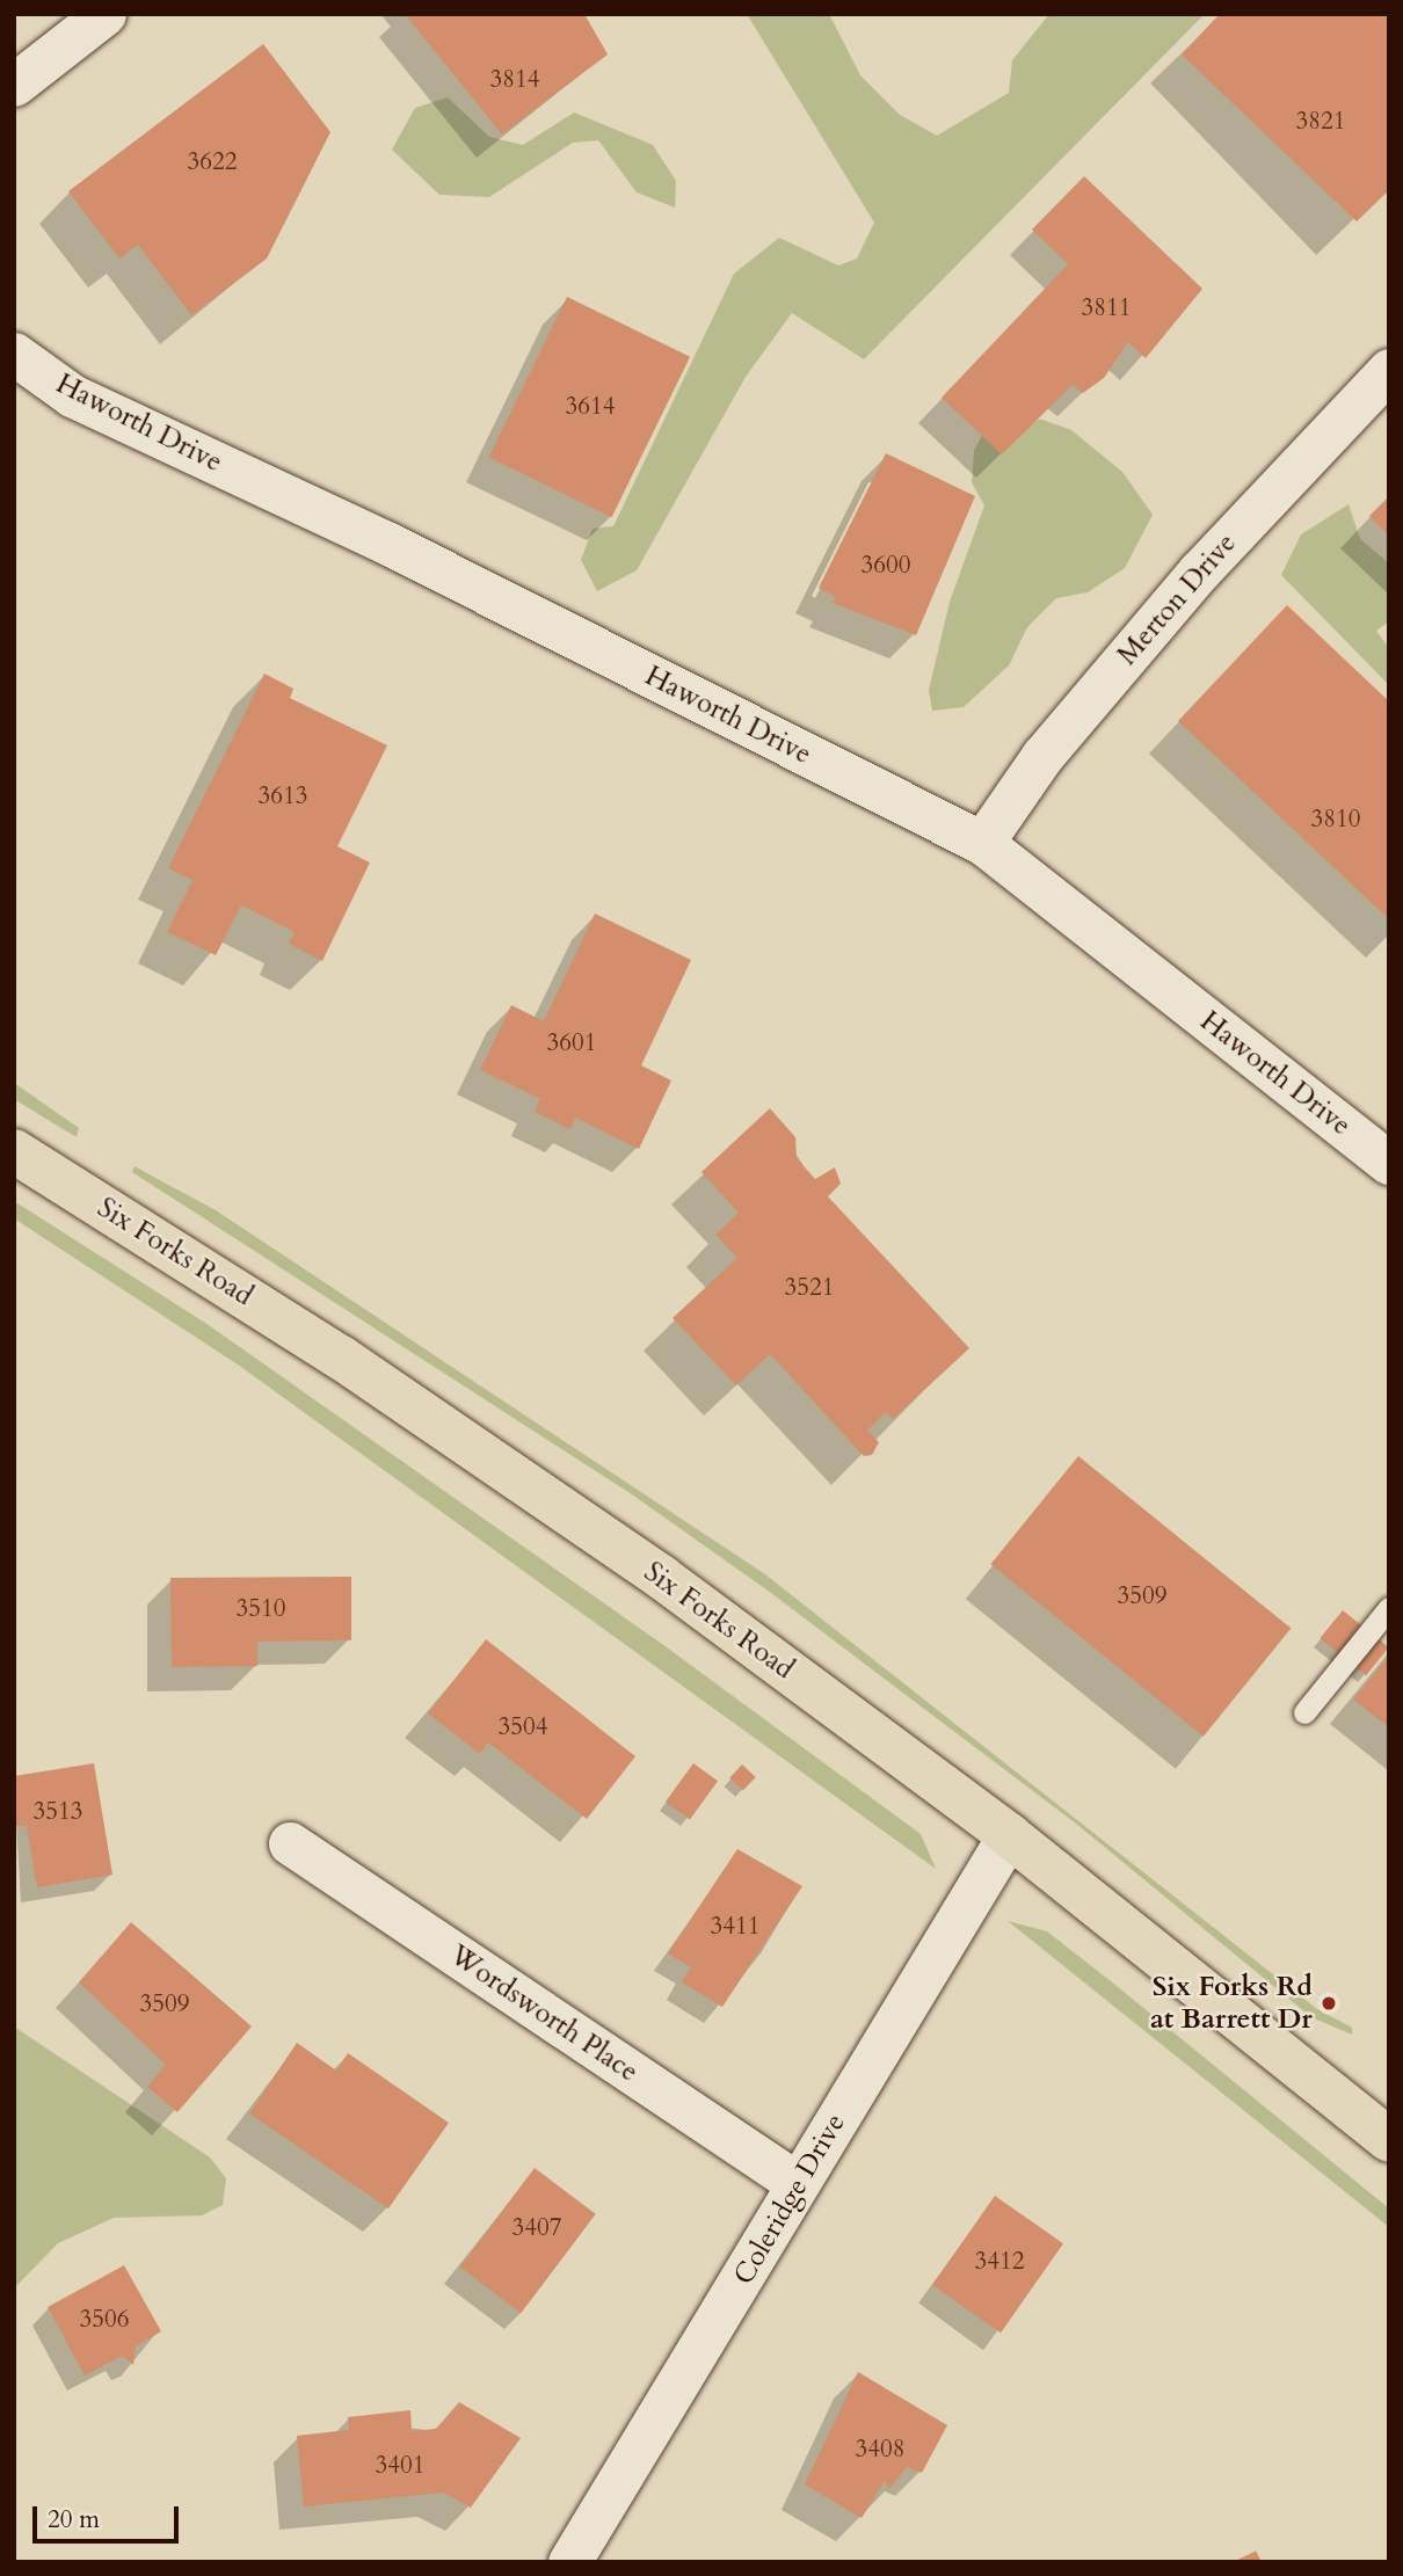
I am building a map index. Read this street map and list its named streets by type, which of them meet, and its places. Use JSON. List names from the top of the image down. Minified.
{"streets":{"main road":["Six Forks Road"],"street":["Haworth Drive","Merton Drive","Wordsworth Place","Coleridge Drive"]},"crossings":[["Haworth Drive","Merton Drive"],["Six Forks Road","Coleridge Drive"],["Wordsworth Place","Coleridge Drive"]],"places":["Six Forks Rd at Barrett Dr"],"house_numbers":["3814","3821","3622","3811","3614","3600","3613","3810","3601","3521","3509","3510","3504","3513","3411","3509","3407","3412","3506","3408","3401"],"scale_bar":"20 m"}
